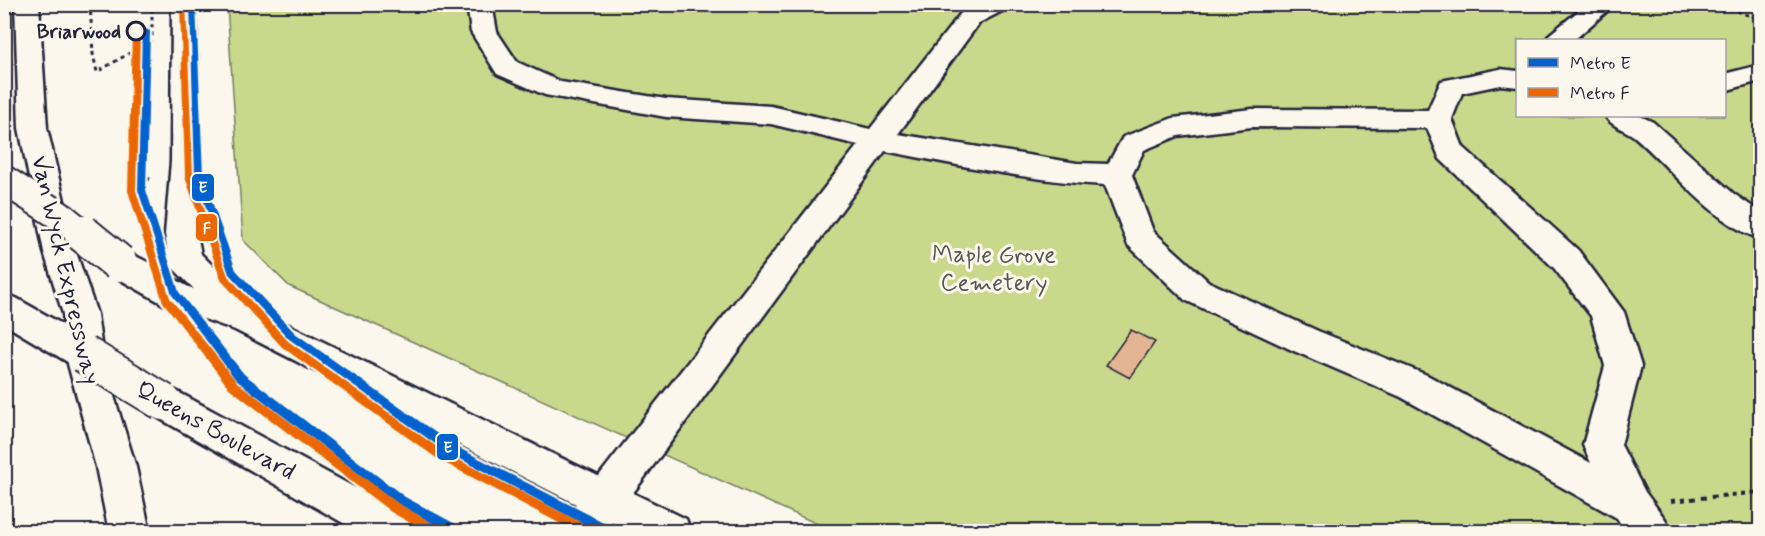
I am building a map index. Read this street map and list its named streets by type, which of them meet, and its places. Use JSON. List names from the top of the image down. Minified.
{"streets":{"main road":["Van Wyck Expressway","Queens Boulevard"]},"parks":["Maple Grove Cemetery"],"places":["Briarwood"],"lines":["metro line E","metro line F"],"legend":["Metro E","Metro F"]}
